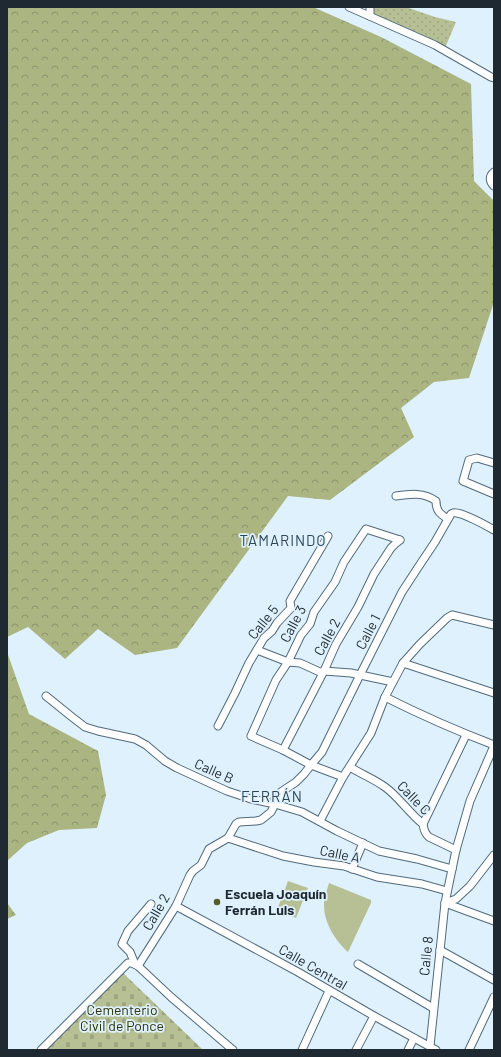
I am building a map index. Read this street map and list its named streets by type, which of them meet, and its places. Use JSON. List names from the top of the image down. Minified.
{"streets":{"street":["Calle 5","Calle 3","Calle 1","Calle 2","Calle B","Calle C","Calle A","Calle 8","Calle Central"]},"crossings":[["Calle 3","Calle 2"],["Calle 1","Calle 2"],["Calle 1","Calle B"],["Calle 1","Calle A"],["Calle 2","Calle A"],["Calle 2","Calle Central"],["Calle B","Calle 8"],["Calle C","Calle 8"],["Calle A","Calle 8"],["Calle 8","Calle Central"]],"districts":["TAMARINDO","FERRÁN"],"parks":["Cementerio Civil de Ponce"],"places":["Escuela Joaquín Ferrán Luis"]}
